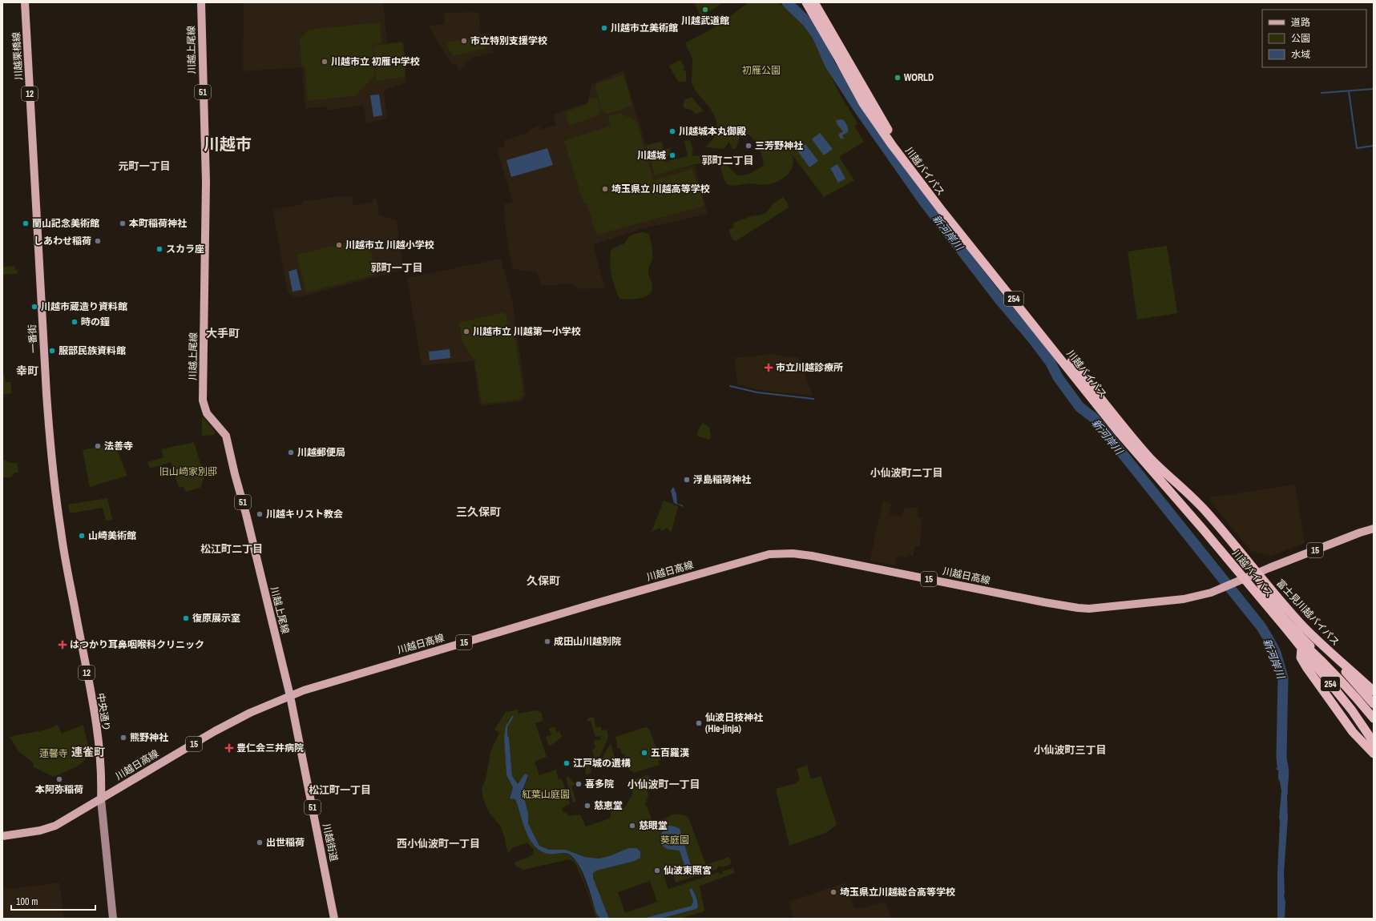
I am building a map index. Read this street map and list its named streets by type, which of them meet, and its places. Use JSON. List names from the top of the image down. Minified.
{"streets":{"highway":["川越バイパス","254","富士見川越バイパス"],"main road":["川越上尾線","川越栗橋線","51","12","一番街","15","川越日高線","中央通り","川越街道"]},"crossings":[["川越上尾線","川越日高線"],["川越上尾線","川越街道"],["川越栗橋線","一番街"],["川越バイパス","254"],["川越バイパス","川越日高線"],["川越バイパス","富士見川越バイパス"],["254","富士見川越バイパス"],["一番街","中央通り"],["川越日高線","富士見川越バイパス"],["川越日高線","中央通り"],["川越日高線","川越街道"]],"districts":["川越市","郭町二丁目","元町一丁目","郭町一丁目","大手町","幸町","小仙波町二丁目","三久保町","松江町二丁目","久保町","小仙波町三丁目","連雀町","小仙波町一丁目","松江町一丁目","西小仙波町一丁目"],"water":["新河岸川"],"parks":["初雁公園","旧山崎家別邸","蓮馨寺","紅葉山庭園","葵庭園"],"places":{"other":["川越武道館","川越市立美術館","市立特別支援学校","川越市立 初雁中学校","WORLD","川越城本丸御殿","三芳野神社","川越城","埼玉県立 川越高等学校","蘭山記念美術館","本町稲荷神社","しあわせ稲荷","川越市立 川越小学校","スカラ座","川越市蔵造り資料館","時の鐘","川越市立 川越第一小学校","服部民族資料館","法善寺","川越郵便局","浮島稲荷神社","川越キリスト教会","山崎美術館","復原展示室","成田山川越別院","仙波日枝神社 (Hie-jinja)","熊野神社","五百羅漢","江戸城の遺構","本阿弥稲荷","喜多院","慈恵堂","慈眼堂","出世稲荷","仙波東照宮","埼玉県立川越総合高等学校"],"health":["市立川越診療所","はつかり耳鼻咽喉科クリニック","豊仁会三井病院"]},"legend":["道路","公園","水域"],"scale_bar":"100 m"}
